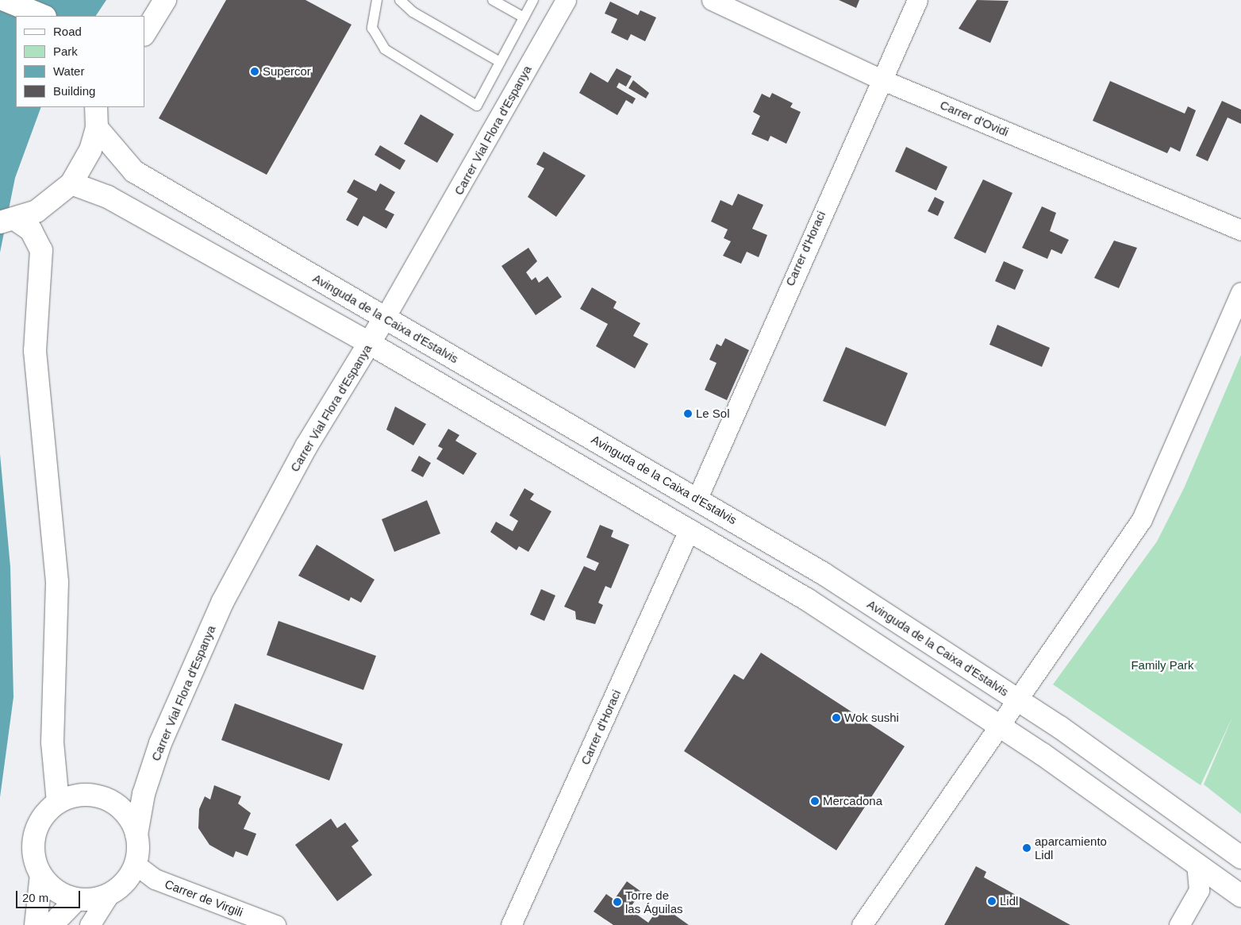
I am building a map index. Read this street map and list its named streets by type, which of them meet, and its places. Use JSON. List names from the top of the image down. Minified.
{"streets":{"main road":["Carrer Vial Flora d'Espanya","Avinguda de la Caixa d'Estalvis"],"street":["Carrer d'Ovidi","Carrer d'Horaci","Carrer de Virgili"]},"crossings":[["Carrer d'Ovidi","Carrer d'Horaci"],["Carrer Vial Flora d'Espanya","Avinguda de la Caixa d'Estalvis"],["Carrer Vial Flora d'Espanya","Carrer de Virgili"],["Carrer d'Horaci","Avinguda de la Caixa d'Estalvis"]],"parks":["Family Park"],"places":["Supercor","Le Sol","Wok sushi","Mercadona","aparcamiento Lidl","Lidl","Torre de las Águilas"],"legend":["Road","Park","Water","Building"],"scale_bar":"20 m"}
